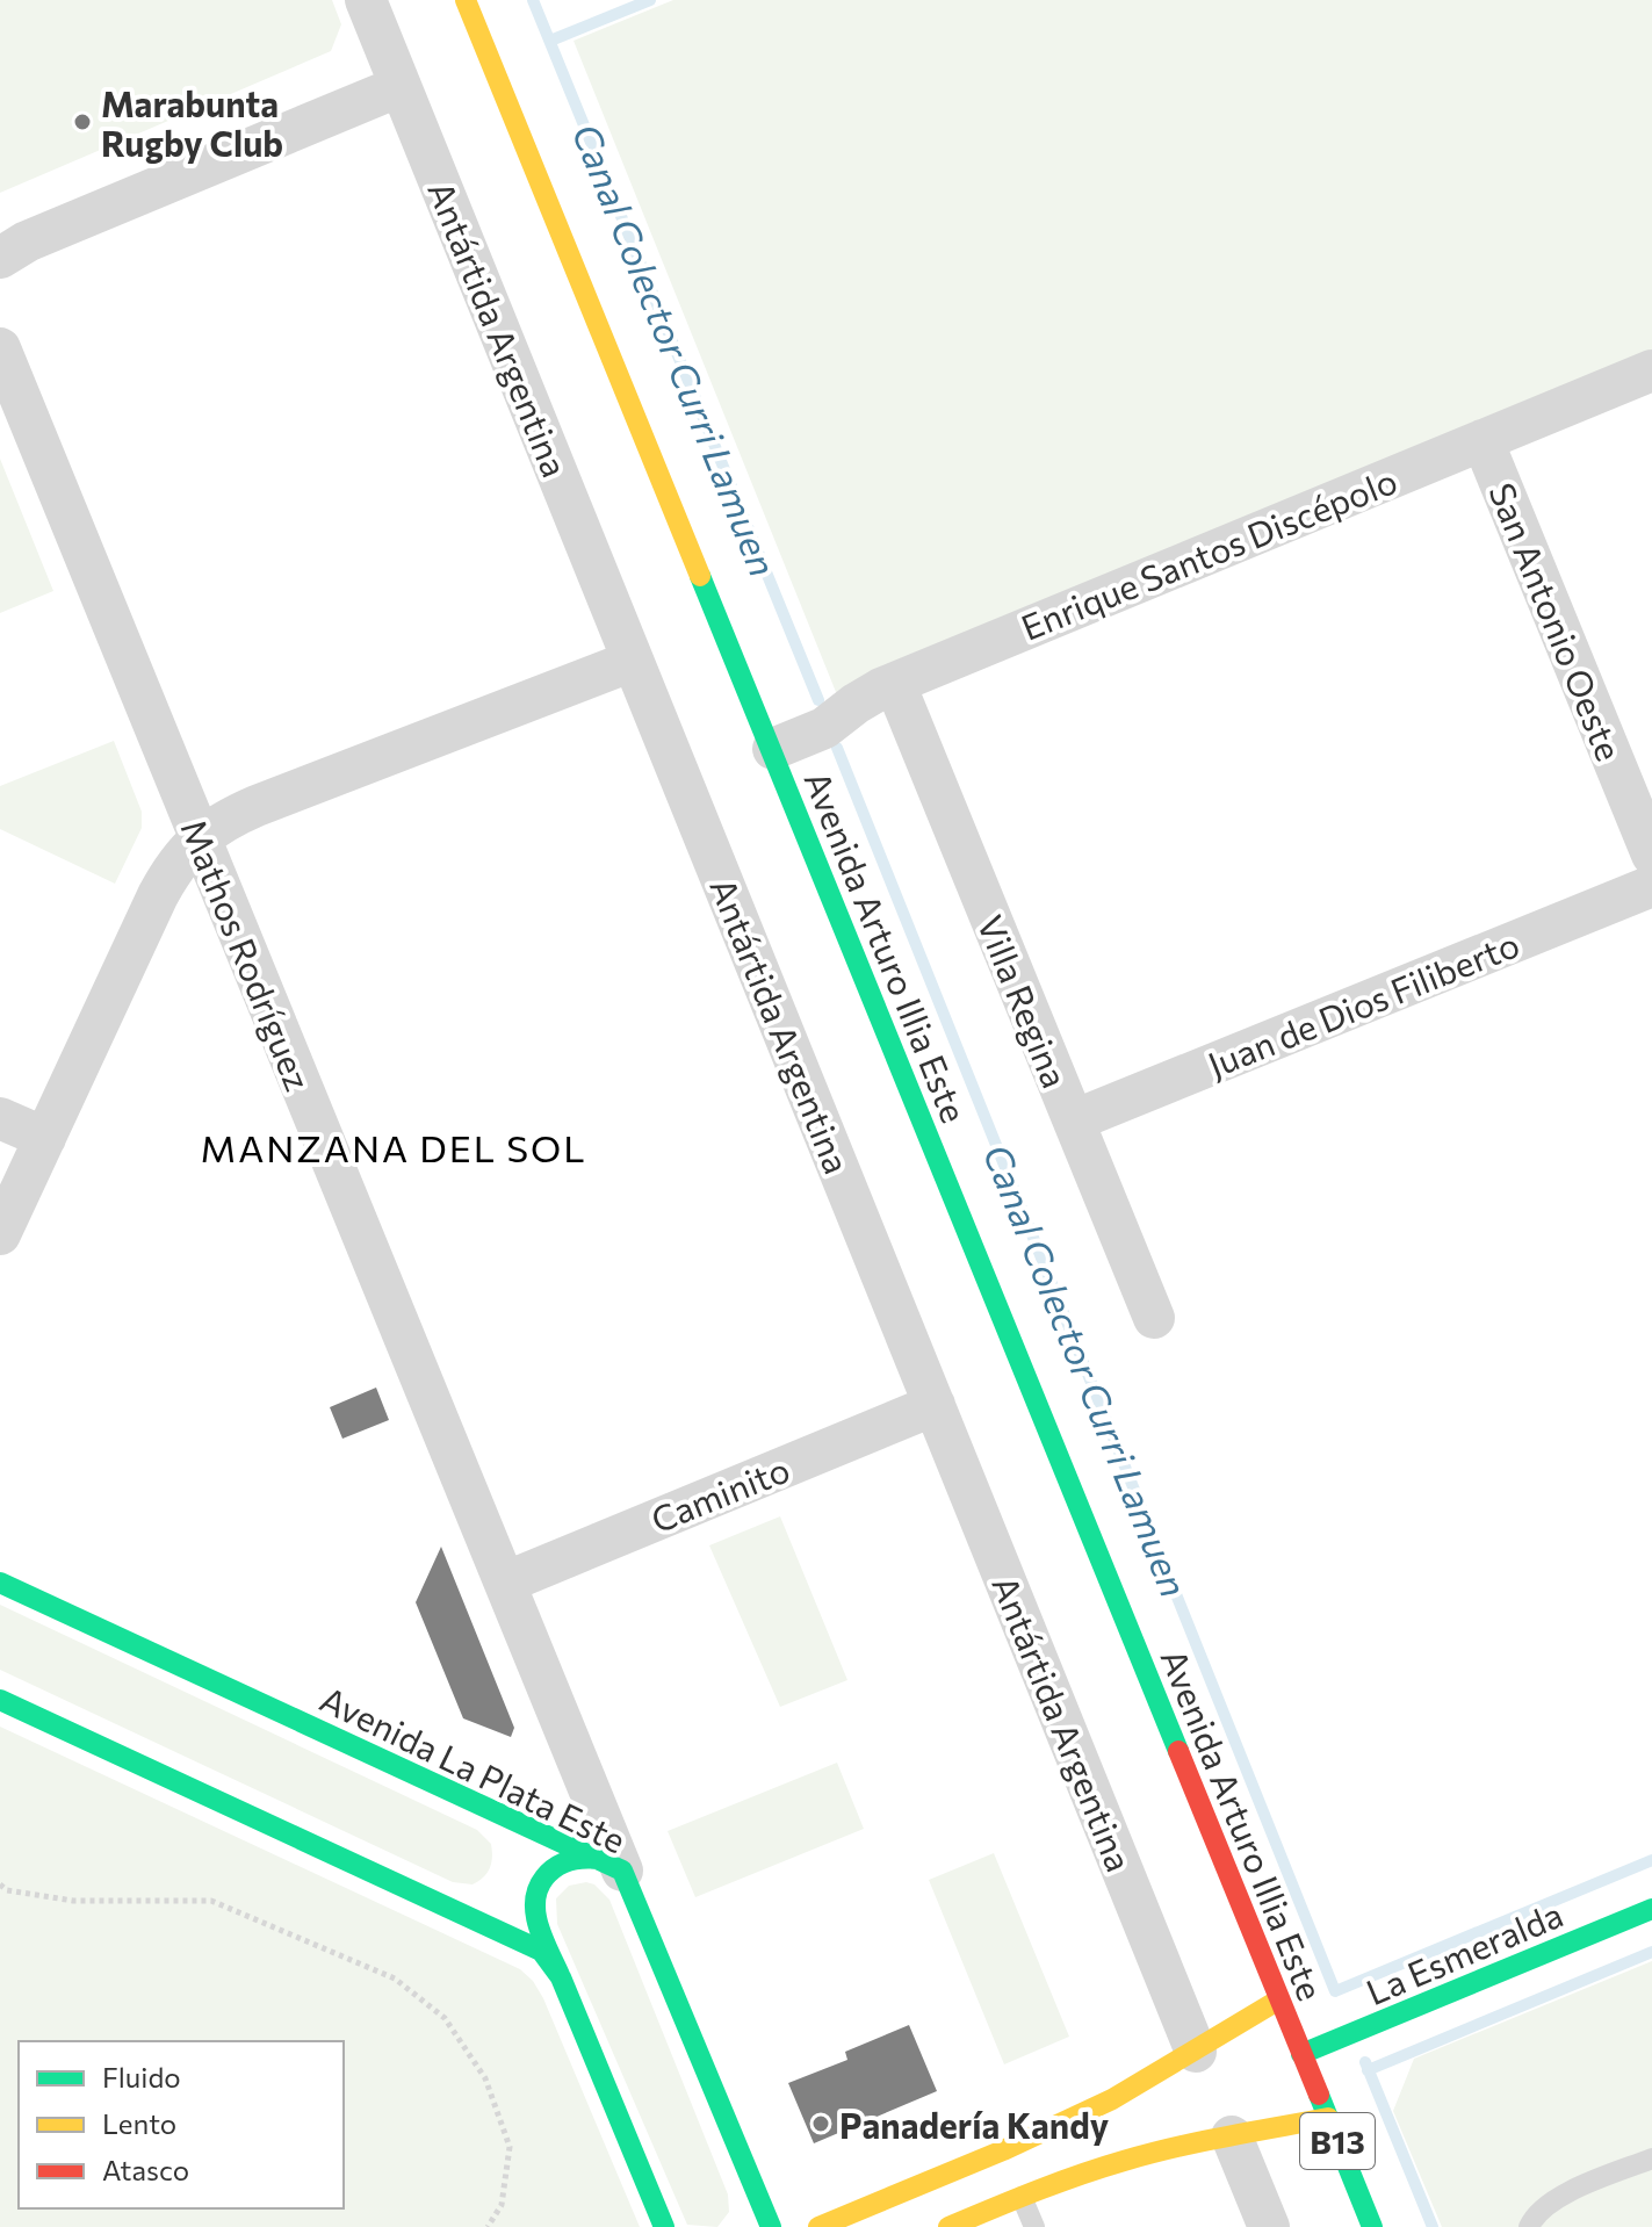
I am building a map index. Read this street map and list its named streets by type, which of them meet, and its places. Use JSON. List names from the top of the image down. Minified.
{"streets":{"main road":["Avenida Arturo Illia Este","Avenida La Plata Este","La Esmeralda","B13"],"street":["Antártida Argentina","Enrique Santos Discépolo","San Antonio Oeste","Mathos Rodríguez","Villa Regina","Juan de Dios Filiberto","Caminito"]},"crossings":[["Antártida Argentina","Caminito"],["Enrique Santos Discépolo","San Antonio Oeste"],["Enrique Santos Discépolo","Avenida Arturo Illia Este"],["Enrique Santos Discépolo","Villa Regina"],["Avenida Arturo Illia Este","La Esmeralda"],["Mathos Rodríguez","Caminito"],["Mathos Rodríguez","Avenida La Plata Este"],["Villa Regina","Juan de Dios Filiberto"]],"districts":["MANZANA DEL SOL"],"water":["Canal Colector Curri Lamuen"],"places":["Marabunta Rugby Club","Panadería Kandy"],"legend":["Fluido","Lento","Atasco"]}
